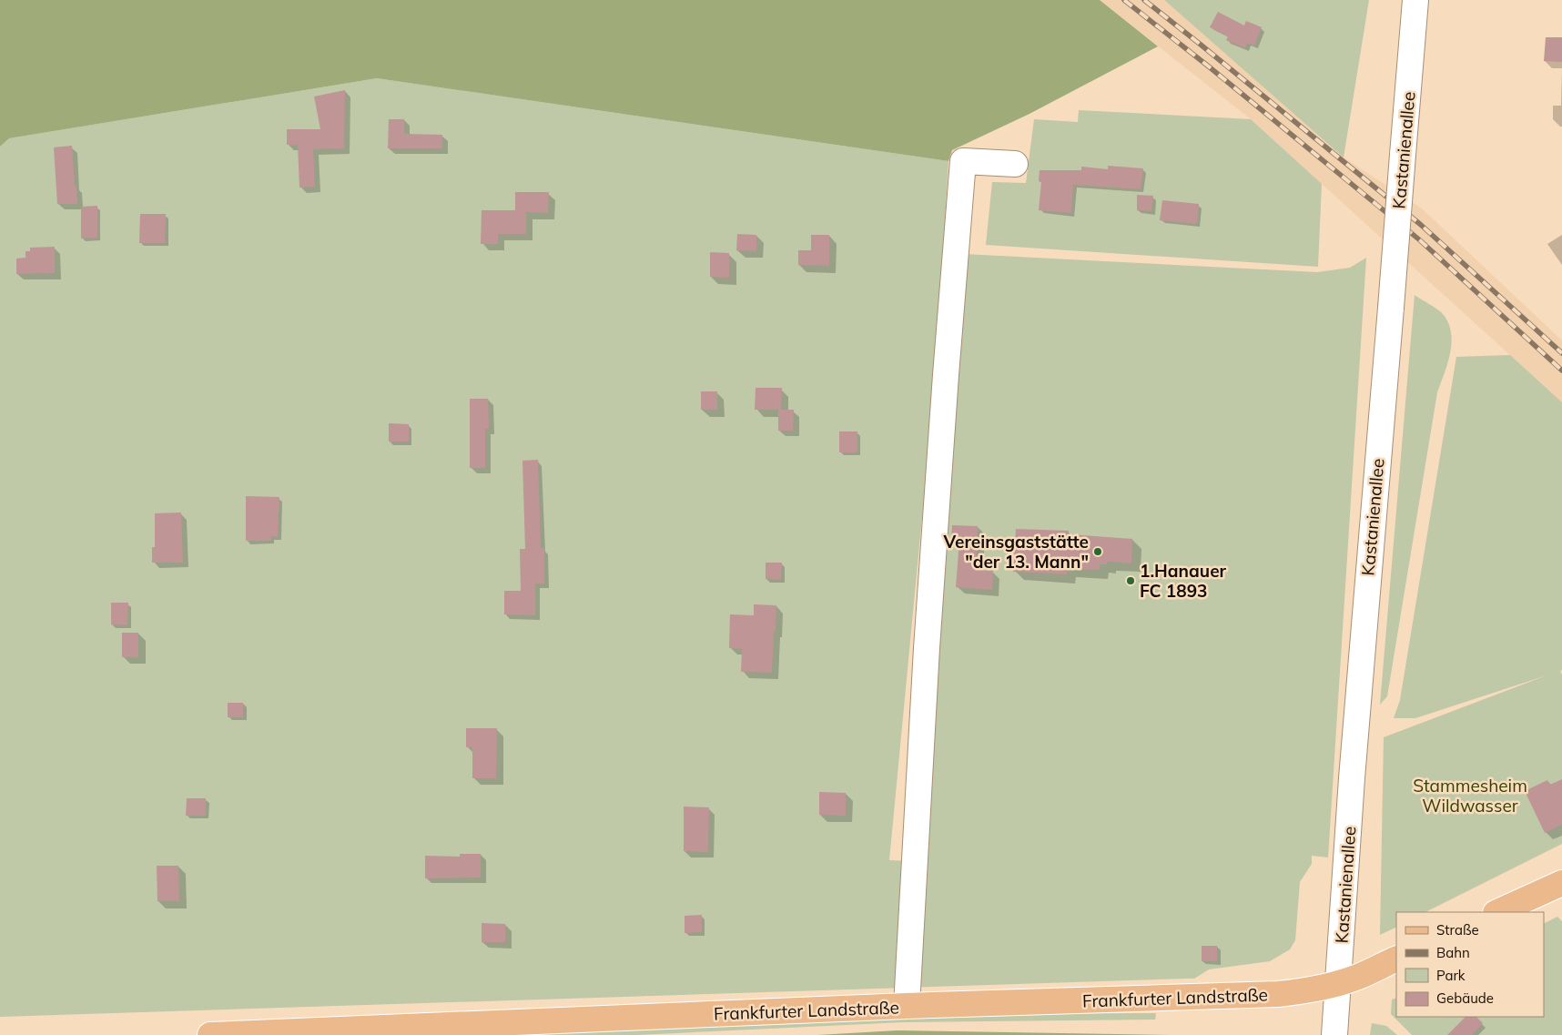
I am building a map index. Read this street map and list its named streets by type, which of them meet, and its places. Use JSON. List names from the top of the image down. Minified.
{"streets":{"main road":["Frankfurter Landstraße"],"street":["Kastanienallee"]},"crossings":[["Kastanienallee","Frankfurter Landstraße"]],"parks":["Stammesheim Wildwasser"],"places":["Vereinsgaststätte \"der 13. Mann\"","1.Hanauer FC 1893"],"legend":["Straße","Bahn","Park","Gebäude"]}
